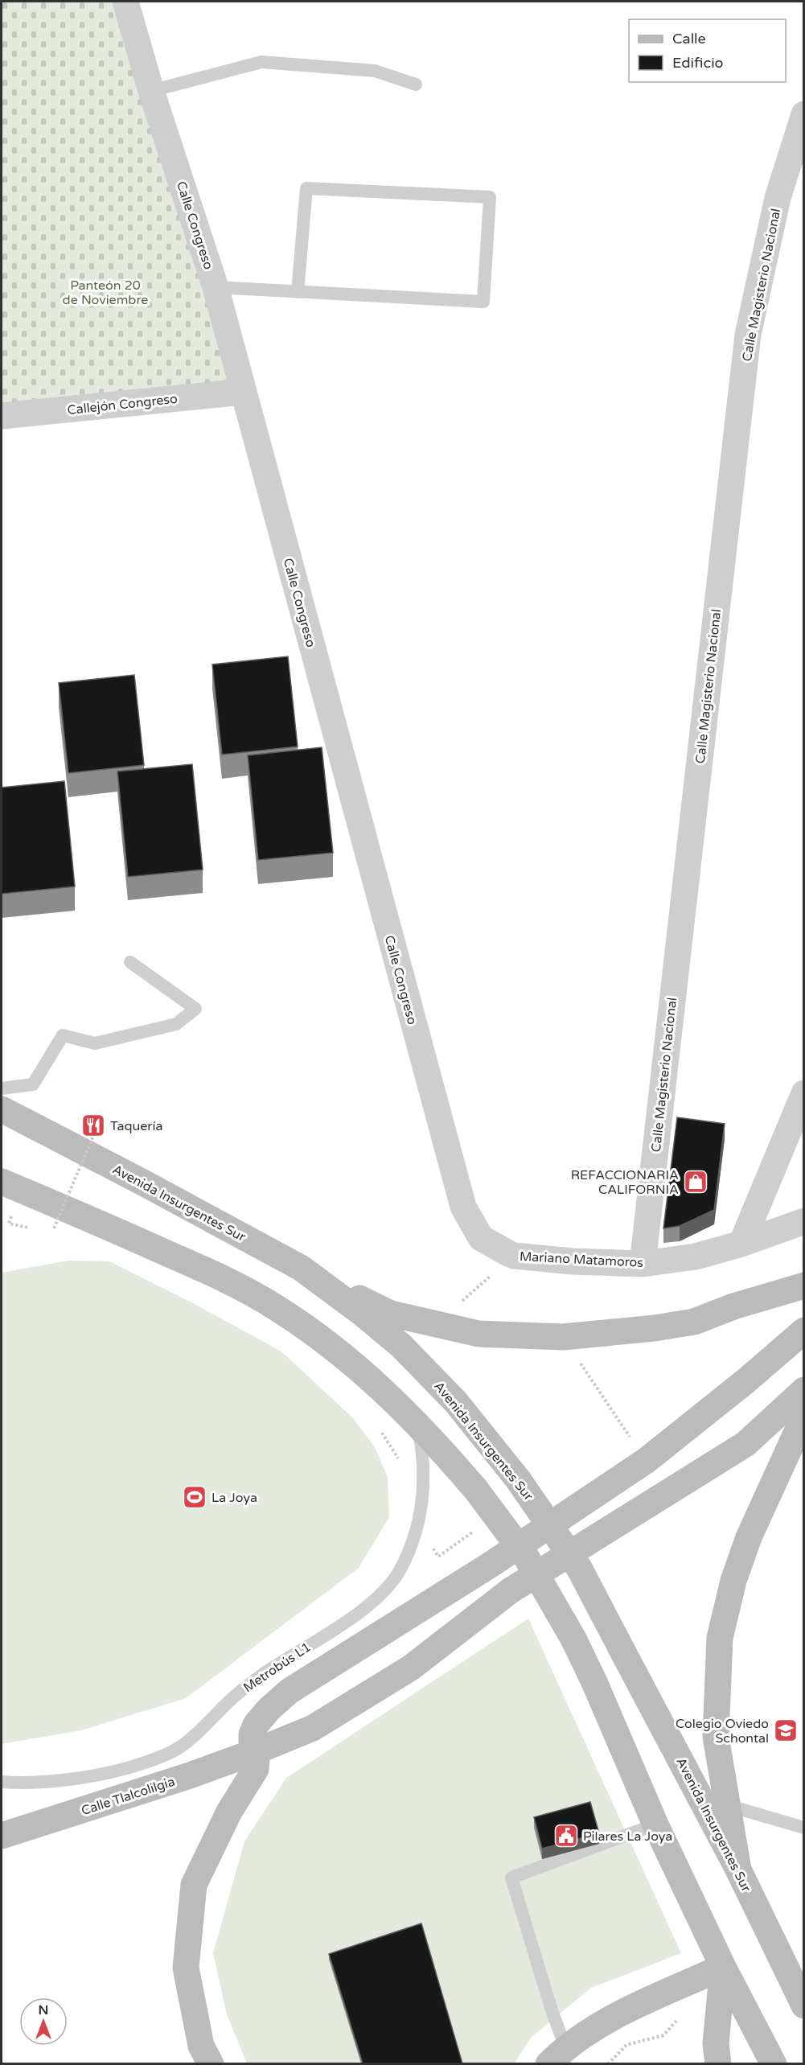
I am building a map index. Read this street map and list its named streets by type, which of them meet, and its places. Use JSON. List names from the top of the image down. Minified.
{"streets":{"main road":["Avenida Insurgentes Sur","Calle Tlalcolilgia"],"street":["Calle Congreso","Calle Magisterio Nacional","Callejón Congreso","Mariano Matamoros"],"lane":["Metrobús L1"]},"crossings":[["Calle Congreso","Callejón Congreso"],["Calle Congreso","Mariano Matamoros"],["Calle Magisterio Nacional","Mariano Matamoros"]],"parks":["Panteón 20 de Noviembre"],"places":{"restaurant":["Taquería"],"shop":["REFACCIONARIA CALIFORNIA"],"sports":["La Joya"],"school or university":["Colegio Oviedo Schontal"],"public building":["Pilares La Joya"]},"legend":["Calle","Edificio"],"north":"top"}
